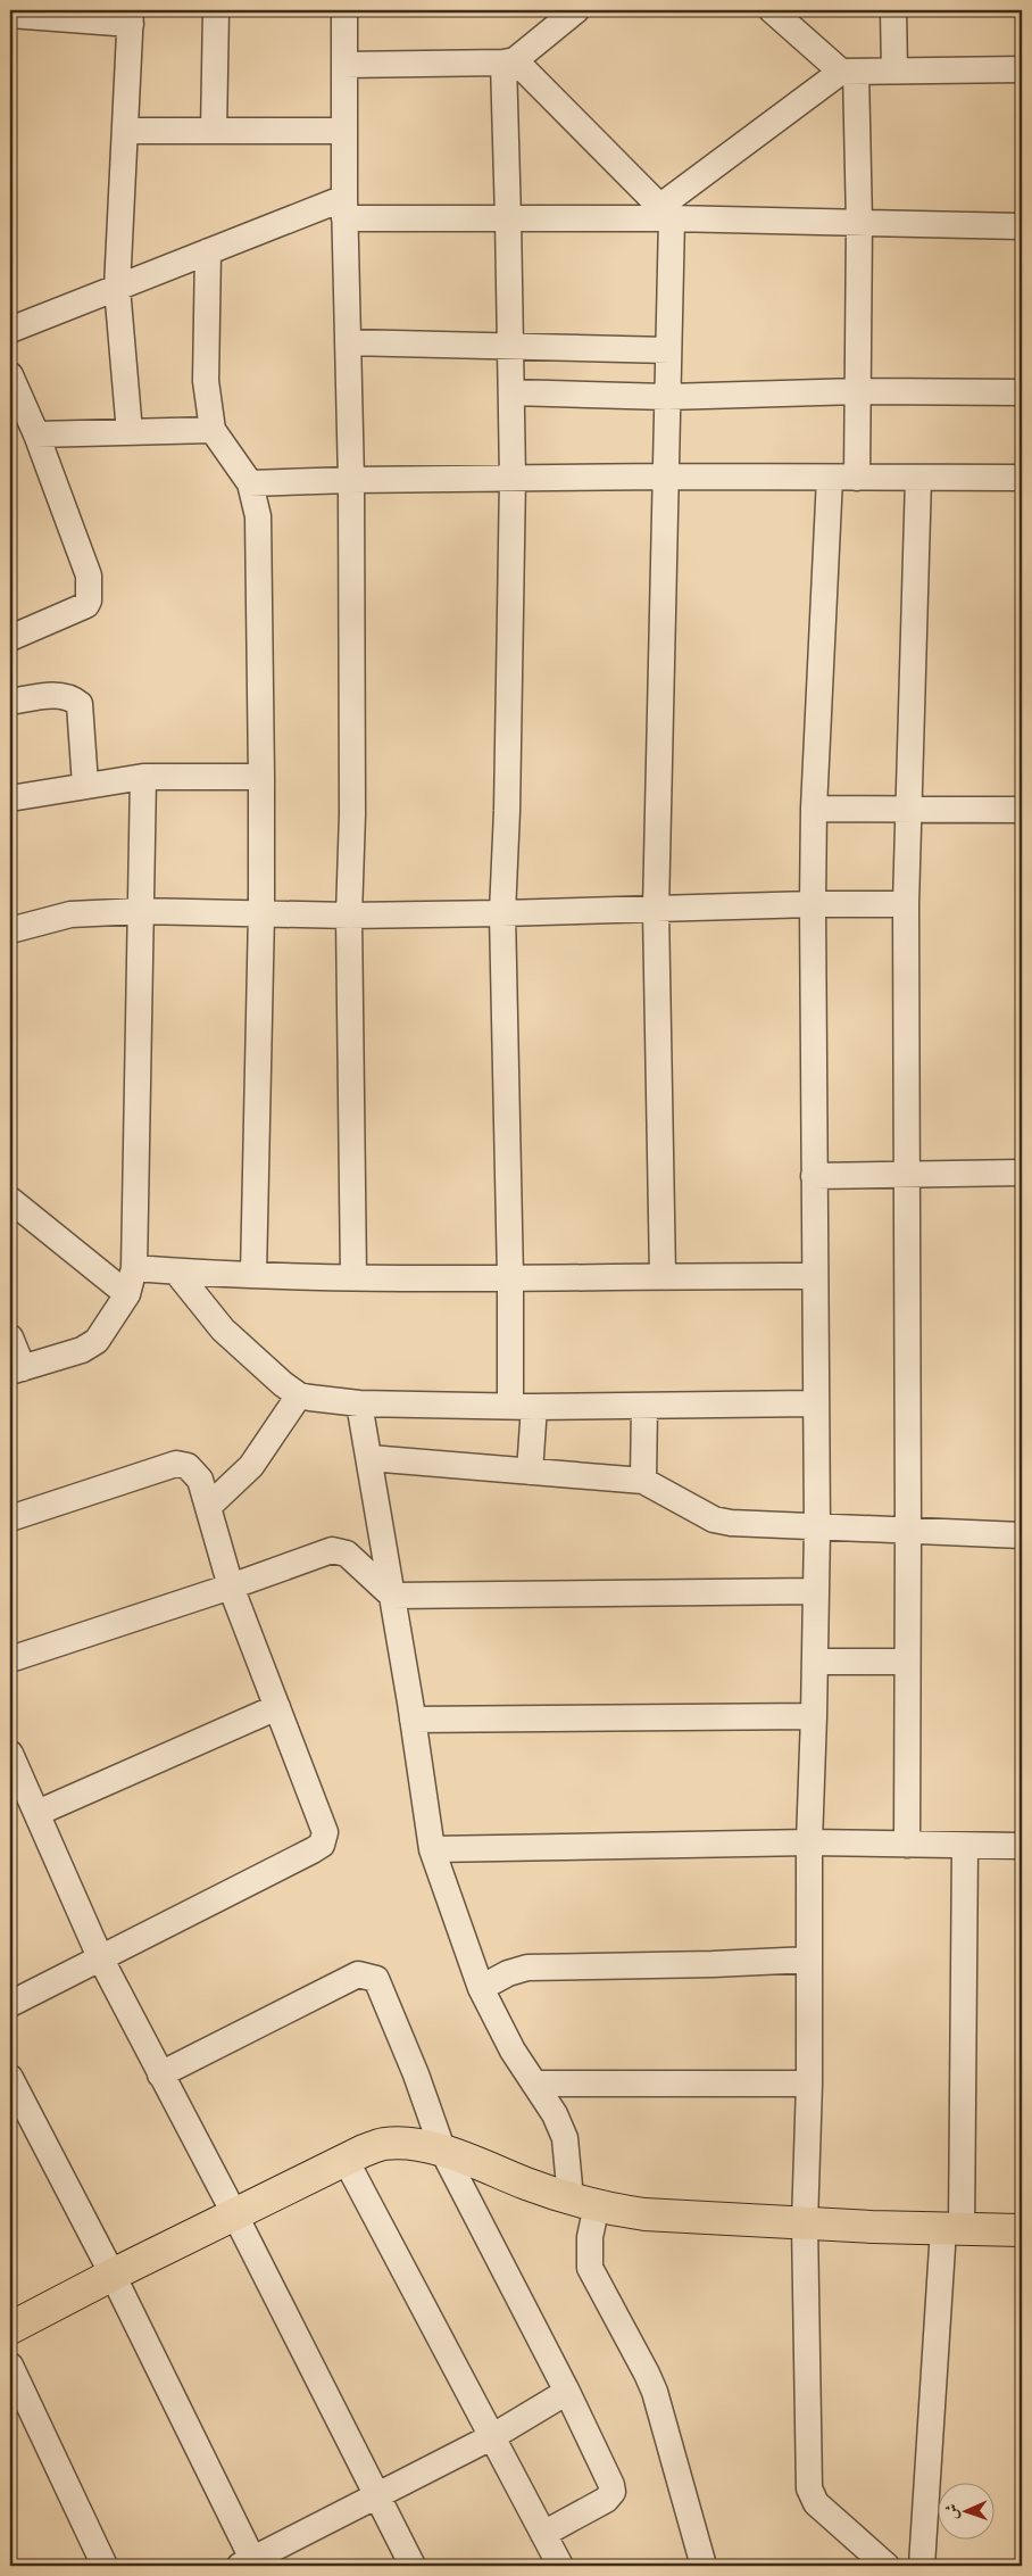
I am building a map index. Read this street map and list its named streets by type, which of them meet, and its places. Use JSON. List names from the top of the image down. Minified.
{"north":"left"}
